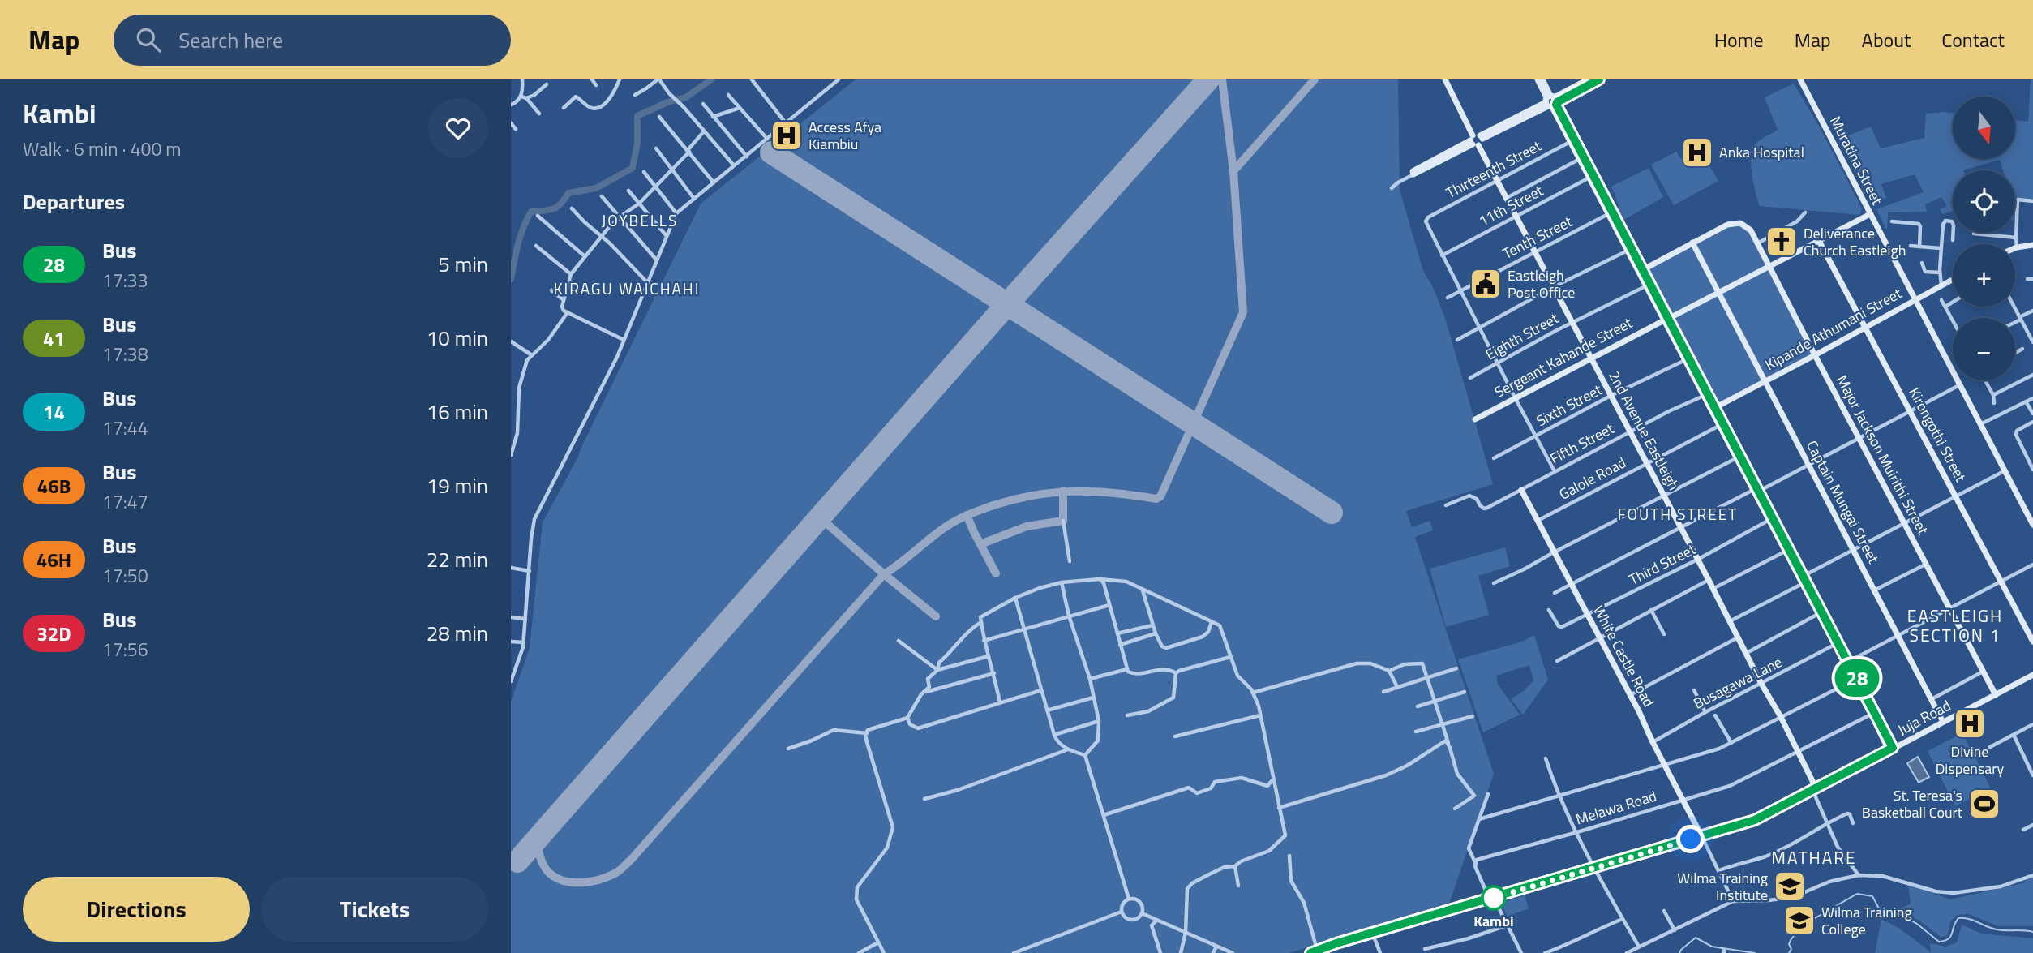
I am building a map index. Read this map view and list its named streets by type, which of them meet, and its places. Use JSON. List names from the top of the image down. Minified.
{"streets":{"street":["Muratina Street","Thirteenth Street","11th Street","Tenth Street","Kipande Athumani Street","Eighth Street","Sergeant Kahande Street","Sixth Street","2nd Avenue Eastleigh","Kirongothi Street","Fifth Street","Major Jackson Muirithi Street","Galole Road","Captain Mungai Street","Third Street","White Castle Road","Busagawa Lane","Juja Road","Melawa Road"]},"crossings":[["Muratina Street","Kipande Athumani Street"],["Muratina Street","Sergeant Kahande Street"],["Thirteenth Street","11th Street"],["Thirteenth Street","2nd Avenue Eastleigh"],["11th Street","2nd Avenue Eastleigh"],["Tenth Street","2nd Avenue Eastleigh"],["Kipande Athumani Street","Kirongothi Street"],["Kipande Athumani Street","Major Jackson Muirithi Street"],["Kipande Athumani Street","Captain Mungai Street"],["Eighth Street","2nd Avenue Eastleigh"],["Sergeant Kahande Street","2nd Avenue Eastleigh"],["Sergeant Kahande Street","Kirongothi Street"],["Sergeant Kahande Street","Major Jackson Muirithi Street"],["Sergeant Kahande Street","Captain Mungai Street"],["Sixth Street","2nd Avenue Eastleigh"],["2nd Avenue Eastleigh","Fifth Street"],["2nd Avenue Eastleigh","Galole Road"],["2nd Avenue Eastleigh","Third Street"],["2nd Avenue Eastleigh","Busagawa Lane"],["2nd Avenue Eastleigh","Juja Road"],["2nd Avenue Eastleigh","Melawa Road"],["Fifth Street","White Castle Road"],["Major Jackson Muirithi Street","Captain Mungai Street"],["Major Jackson Muirithi Street","Juja Road"],["Galole Road","White Castle Road"],["Captain Mungai Street","Juja Road"],["Third Street","White Castle Road"],["White Castle Road","Busagawa Lane"],["White Castle Road","Juja Road"],["White Castle Road","Melawa Road"]],"districts":["JOYBELLS","KIRAGU WAICHAHI","FOUTH STREET","EASTLEIGH SECTION 1","MATHARE"],"places":{"hospital":["Access Afya Kiambiu","Anka Hospital","Divine Dispensary"],"church":["Deliverance Church Eastleigh"],"public building":["Eastleigh Post Office"],"sports":["St. Teresa's Basketball Court"],"school or university":["Wilma Training Institute","Wilma Training College"],"other":["Kambi"]},"lines":["bus line 28"],"north":"bottom","page":{"header":"Map","search":"Search here","nav":["Home","Map","About","Contact"],"heading":[["Kambi","Walk · 6 min · 400 m"],"Departures"],"on_map":"28","map_buttons":["+","−"],"list":[{"mark":"28","name":"Bus","note":"17:33","value":"5 min"},{"mark":"41","name":"Bus","note":"17:38","value":"10 min"},{"mark":"14","name":"Bus","note":"17:44","value":"16 min"},{"mark":"46B","name":"Bus","note":"17:47","value":"19 min"},{"mark":"46H","name":"Bus","note":"17:50","value":"22 min"},{"mark":"32D","name":"Bus","note":"17:56","value":"28 min"}],"buttons":["Directions","Tickets"]}}
